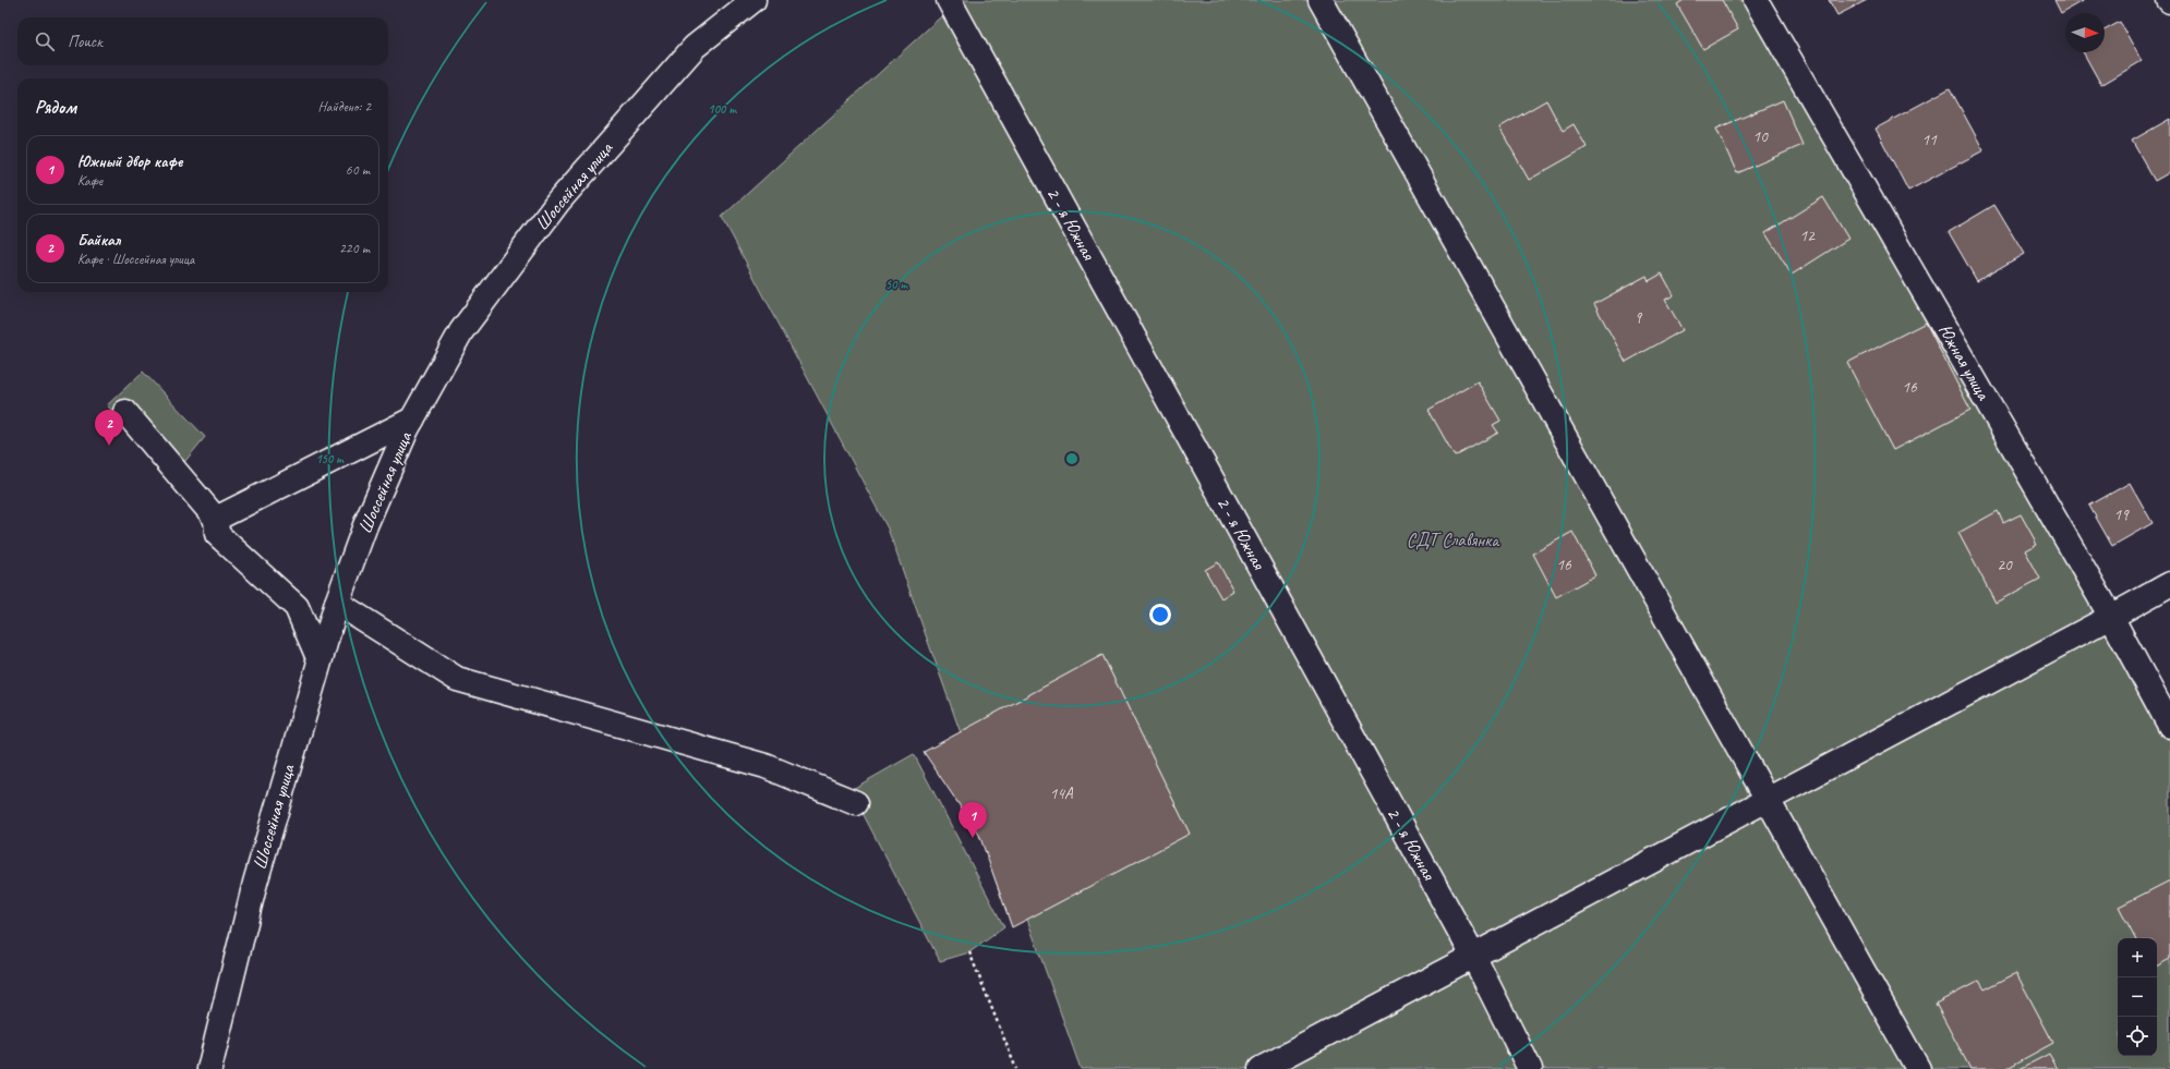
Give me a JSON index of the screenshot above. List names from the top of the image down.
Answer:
{
  "streets": {
    "street": ["Шоссейная улица", "2 - я Южная", "Южная улица"]
  },
  "parks": ["СДТ Славянка"],
  "house_numbers": [
    "10",
    "11",
    "12",
    "9",
    "16",
    "19",
    "16",
    "20",
    "14А"
  ],
  "north": "right",
  "page": {
    "search": "Поиск",
    "heading": ["Рядом", "Найдено: 2"],
    "list": [
      {
        "mark": "1",
        "name": "Южный двор кафе",
        "note": "Кафе",
        "value": "60 m"
      },
      {
        "mark": "2",
        "name": "Байкал",
        "note": "Кафе · Шоссейная улица",
        "value": "220 m"
      }
    ],
    "pins": ["2", "1"],
    "map_buttons": ["+", "−"]
  },
  "rings": ["100 m", "50 m", "150 m"]
}
